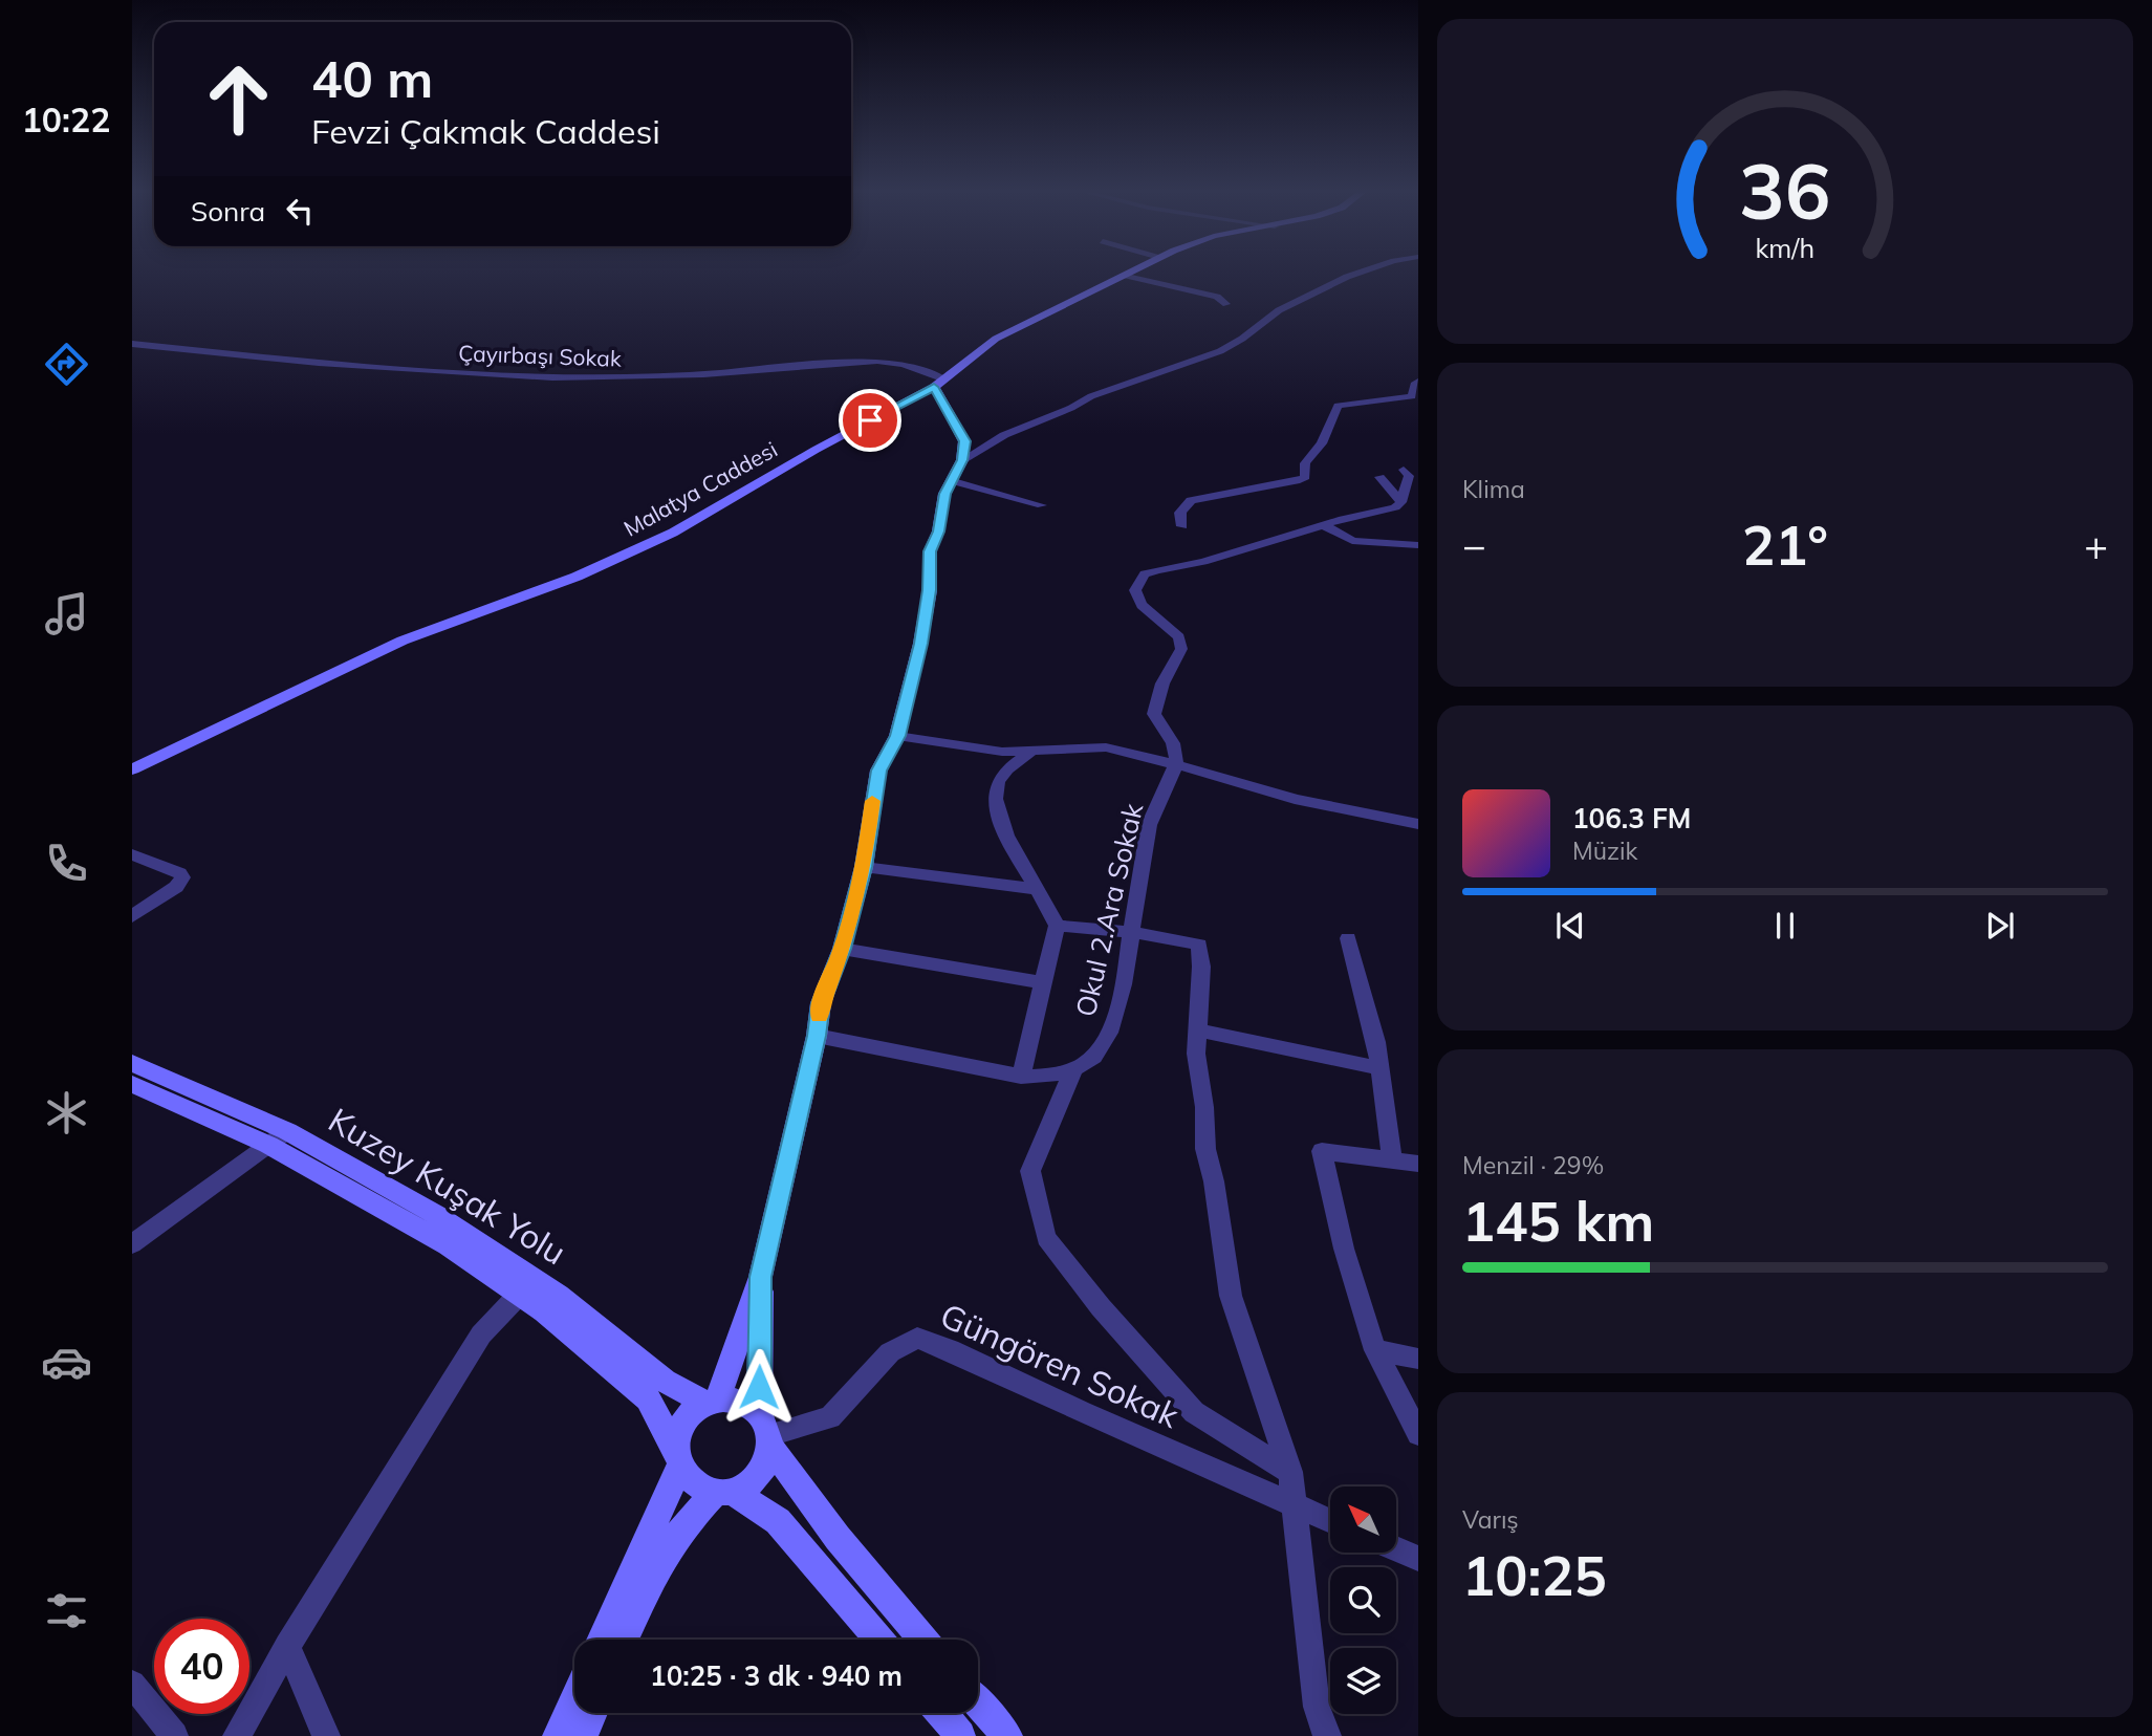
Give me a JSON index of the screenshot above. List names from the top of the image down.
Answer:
{
  "streets": {
    "street": [
      "Çayırbaşı Sokak",
      "Malatya Caddesi",
      "Okul 2.Ara Sokak",
      "Kuzey Kuşak Yolu",
      "Güngören Sokak"
    ]
  },
  "crossings": [
    ["Çayırbaşı Sokak", "Malatya Caddesi"],
    ["Kuzey Kuşak Yolu", "Güngören Sokak"]
  ],
  "north": "top left",
  "page": {
    "tabs": "10:22",
    "turn": ["40 m", "Fevzi Çakmak Caddesi"],
    "then": "Sonra",
    "tile": [
      "Klima",
      ["Menzil · 29%", "145 km"],
      ["Varış", "10:25"]
    ],
    "heat": ["−", "21°", "+"],
    "song": ["106.3 FM", "Müzik"],
    "limit": "40",
    "trip": "10:25 · 3 dk · 940 m",
    "gauge": ["36", "km/h"]
  }
}
